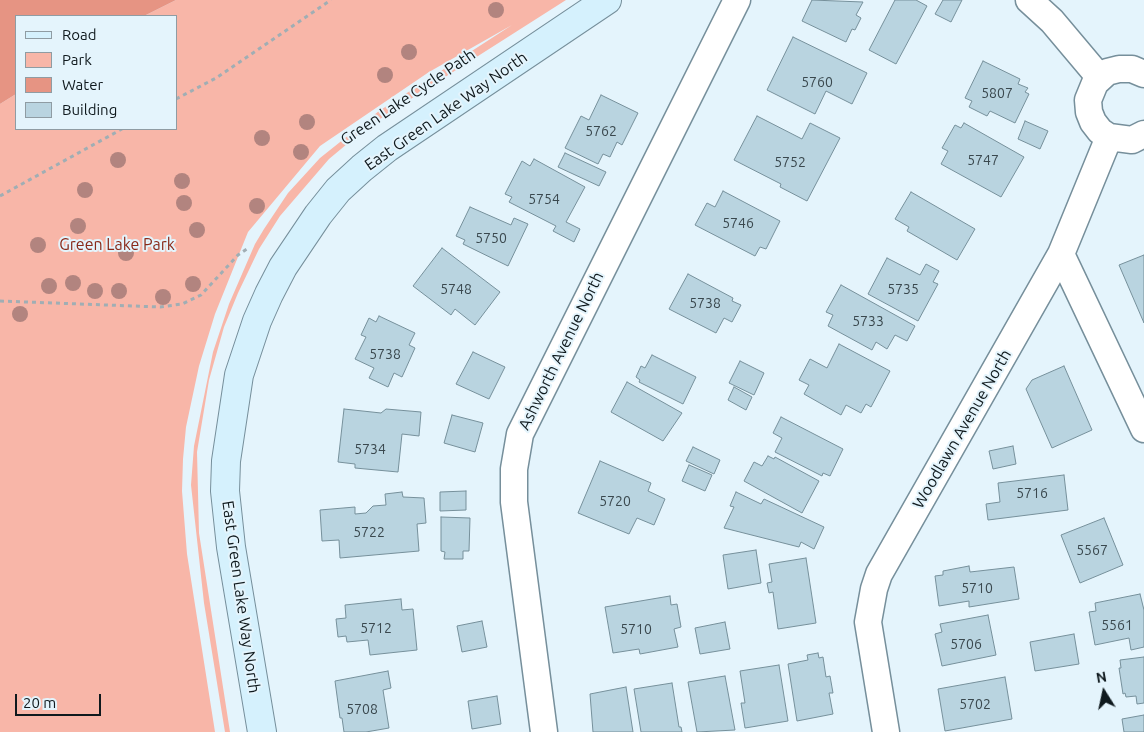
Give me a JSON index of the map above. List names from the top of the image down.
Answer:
{
  "streets": {
    "main road": ["East Green Lake Way North"],
    "street": ["Ashworth Avenue North", "Woodlawn Avenue North"]
  },
  "parks": ["Green Lake Park"],
  "house_numbers": [
    "5760",
    "5807",
    "5762",
    "5747",
    "5752",
    "5754",
    "5746",
    "5750",
    "5748",
    "5735",
    "5738",
    "5733",
    "5738",
    "5734",
    "5716",
    "5720",
    "5722",
    "5567",
    "5710",
    "5561",
    "5712",
    "5710",
    "5706",
    "5702",
    "5708"
  ],
  "legend": [
    "Road",
    "Park",
    "Water",
    "Building"
  ],
  "scale_bar": "20 m",
  "north": "top"
}
